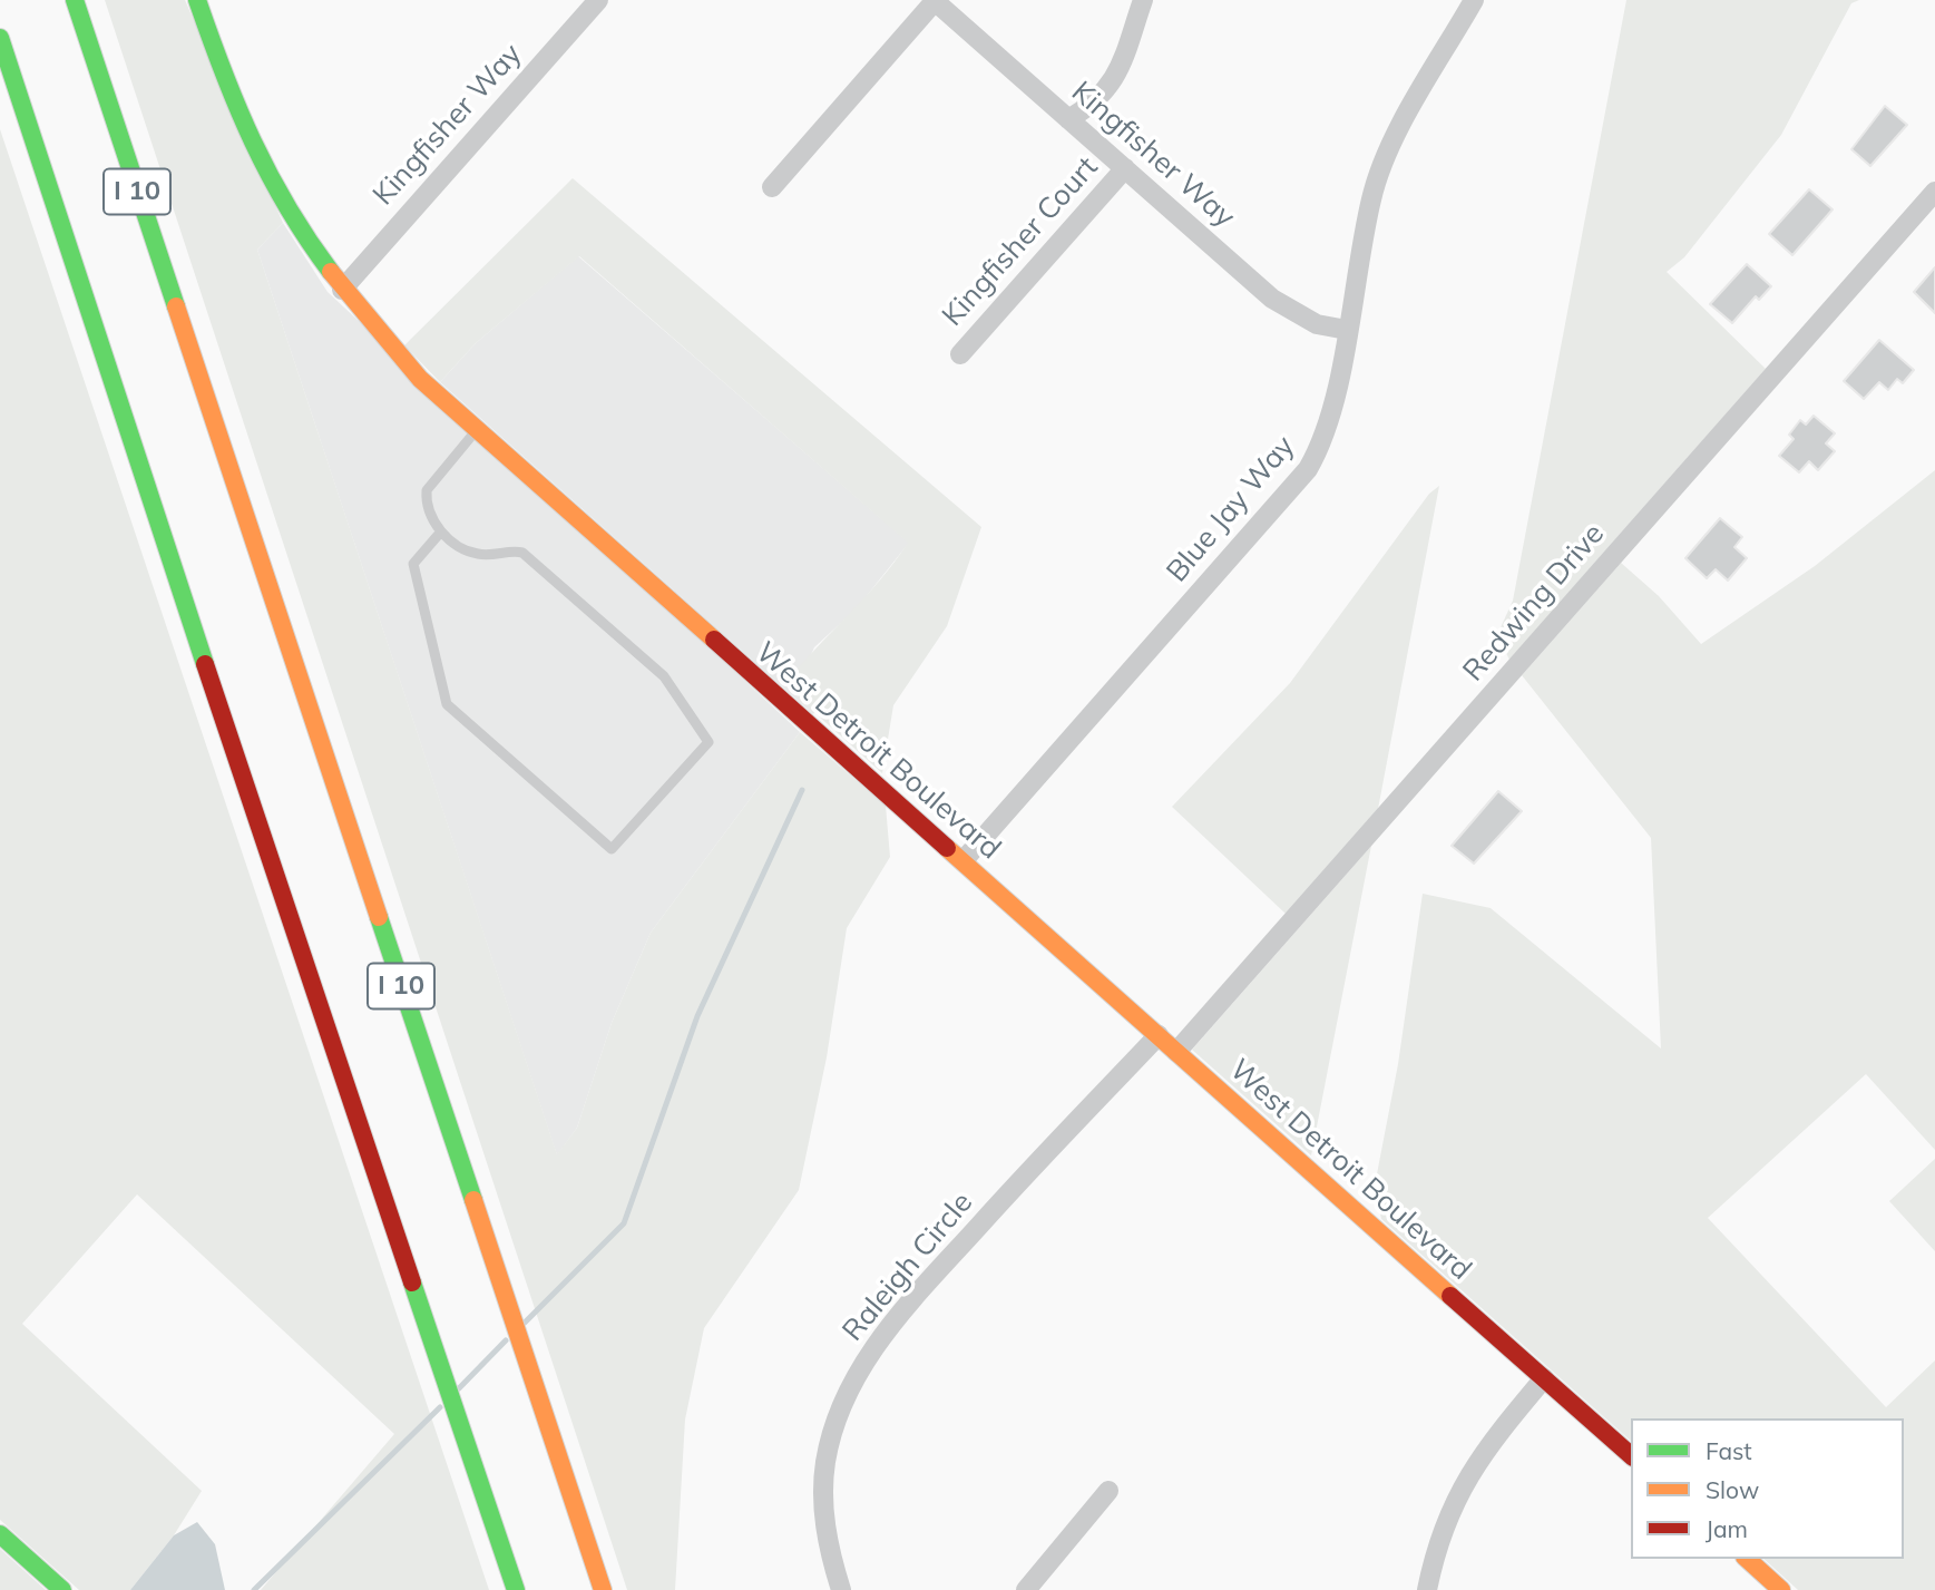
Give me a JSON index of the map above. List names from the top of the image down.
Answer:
{
  "streets": {
    "main road": ["I 10", "West Detroit Boulevard"],
    "street": [
      "Kingfisher Way",
      "Kingfisher Court",
      "Blue Jay Way",
      "Redwing Drive",
      "Raleigh Circle"
    ]
  },
  "crossings": [
    ["Kingfisher Way", "Kingfisher Court"],
    ["Kingfisher Way", "Blue Jay Way"],
    ["Kingfisher Way", "West Detroit Boulevard"],
    ["Blue Jay Way", "West Detroit Boulevard"],
    ["Redwing Drive", "West Detroit Boulevard"],
    ["West Detroit Boulevard", "Raleigh Circle"]
  ],
  "legend": ["Fast", "Slow", "Jam"]
}
